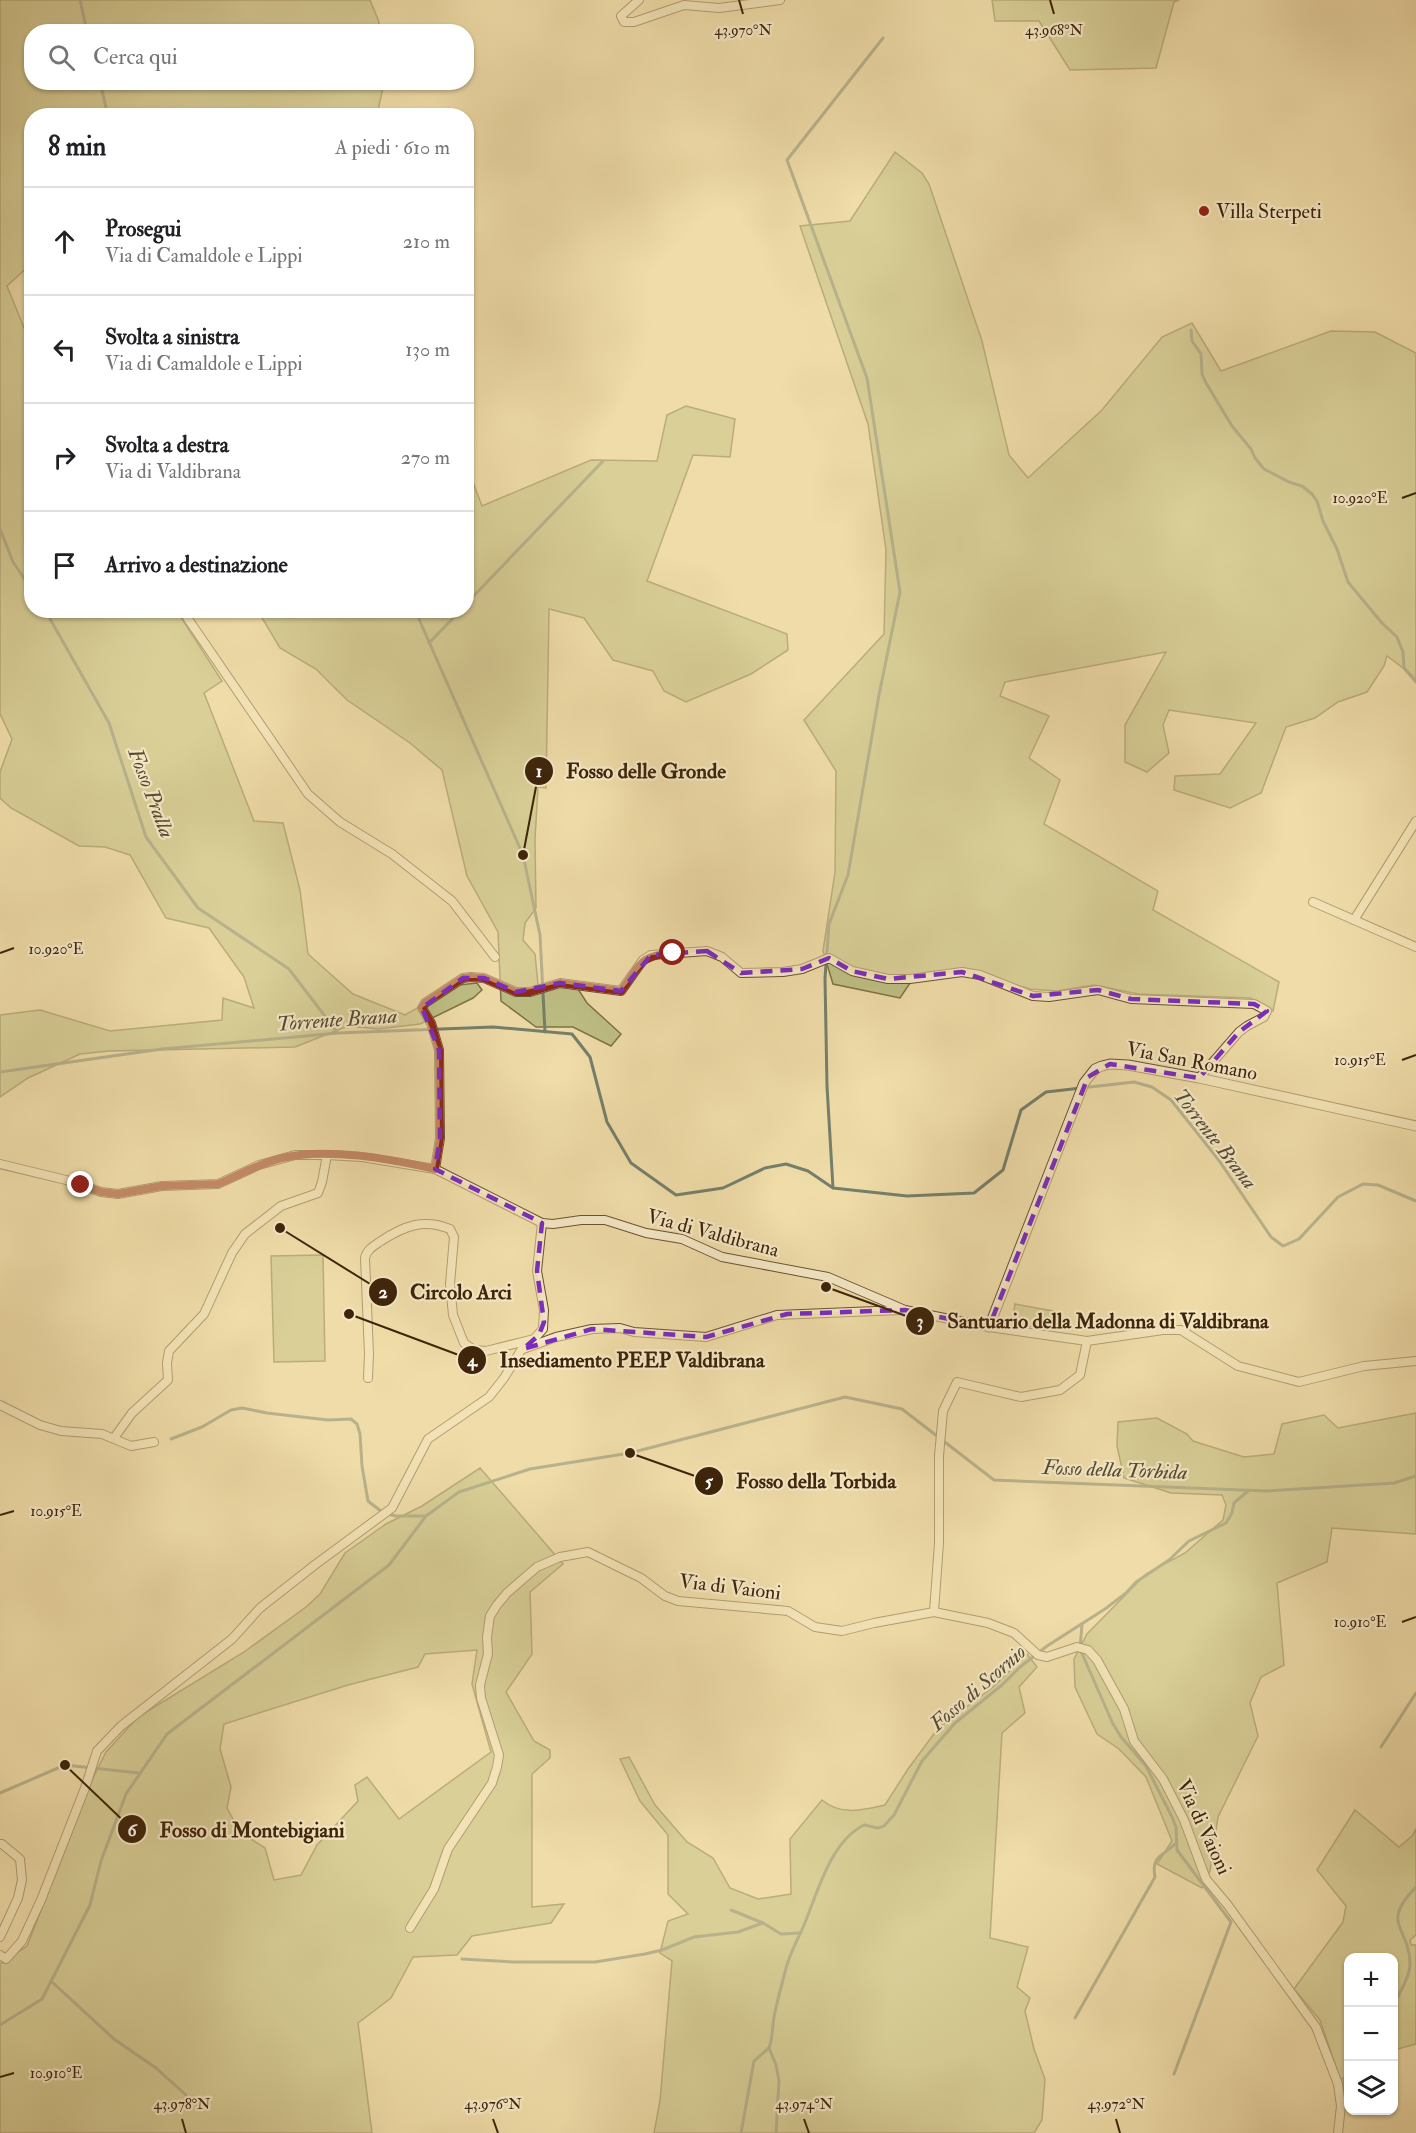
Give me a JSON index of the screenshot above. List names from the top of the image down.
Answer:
{
  "streets": {
    "street": ["Via San Romano", "Via di Valdibrana", "Via di Vaioni"]
  },
  "crossings": [
    ["Via San Romano", "Via di Valdibrana"]
  ],
  "water": [
    "Fosso Pralla",
    "Torrente Brana",
    "Fosso della Torbida",
    "Fosso di Scornio"
  ],
  "places": [
    "Villa Sterpeti",
    "Fosso delle Gronde",
    "Circolo Arci",
    "Santuario della Madonna di Valdibrana",
    "Insediamento PEEP Valdibrana",
    "Fosso della Torbida",
    "Fosso di Montebigiani"
  ],
  "page": {
    "search": "Cerca qui",
    "heading": ["8 min", "A piedi · 610 m"],
    "list": [
      ["Prosegui", "Via di Camaldole e Lippi", "210 m"],
      ["Svolta a sinistra", "Via di Camaldole e Lippi", "130 m"],
      ["Svolta a destra", "Via di Valdibrana", "270 m"],
      "Arrivo a destinazione"
    ],
    "map_buttons": ["+", "−"]
  },
  "coordinates": [
    "43.970°N",
    "43.968°N",
    "10.920°E",
    "10.915°E",
    "10.910°E",
    "43.978°N",
    "43.976°N",
    "43.974°N",
    "43.972°N"
  ]
}
